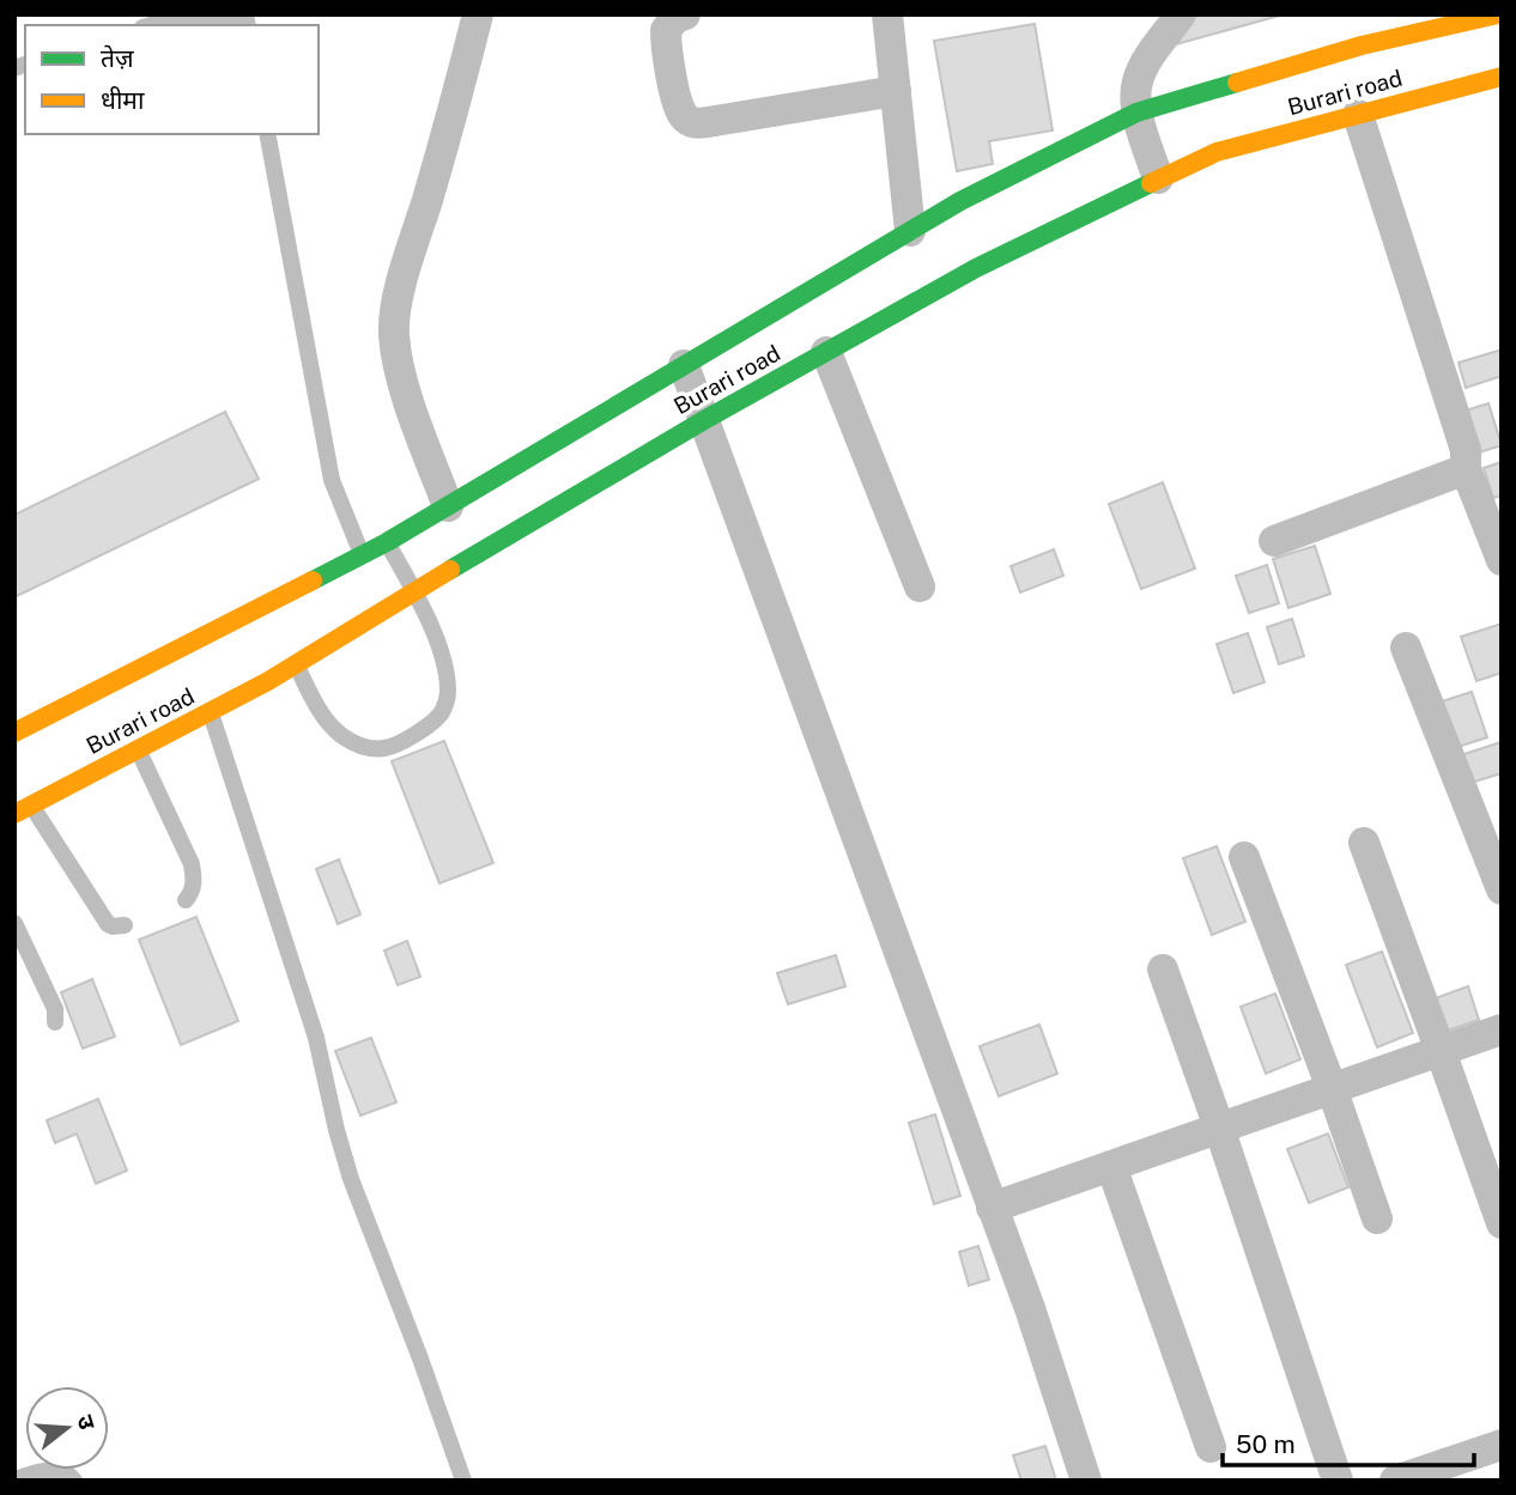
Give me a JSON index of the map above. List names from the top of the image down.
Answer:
{
  "streets": {
    "main road": ["Burari road"]
  },
  "legend": ["तेज़", "धीमा"],
  "scale_bar": "50 m",
  "north": "right"
}
